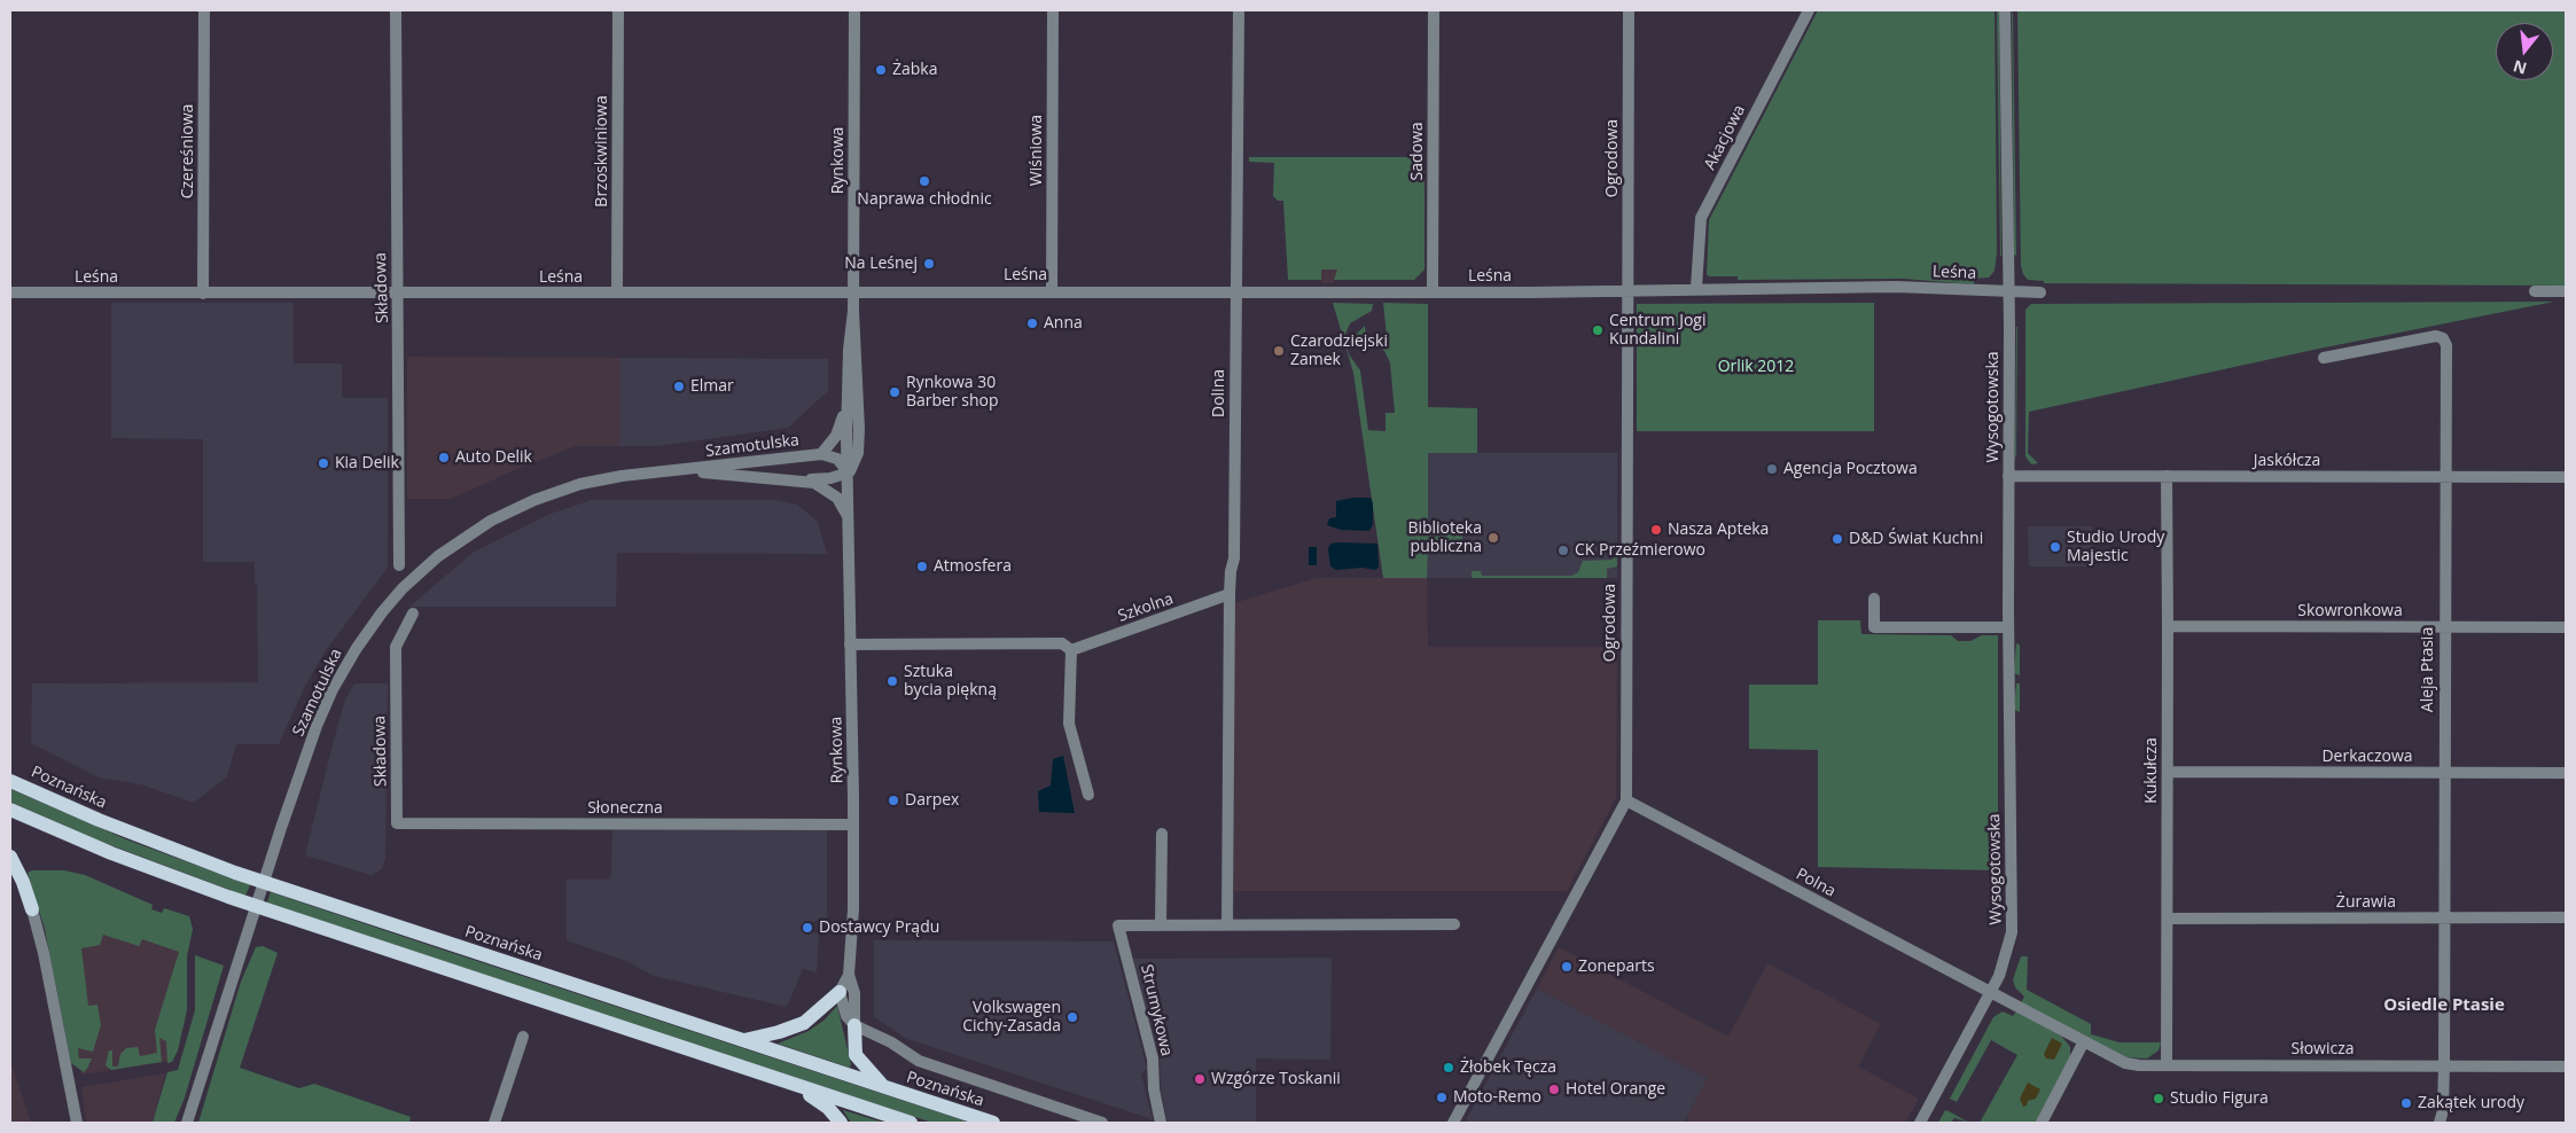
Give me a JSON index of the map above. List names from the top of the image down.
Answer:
{
  "streets": {
    "main road": ["Poznańska"],
    "street": [
      "Akacjowa",
      "Wiśniowa",
      "Czereśniowa",
      "Brzoskwiniowa",
      "Sadowa",
      "Ogrodowa",
      "Rynkowa",
      "Leśna",
      "Składowa",
      "Dolina",
      "Wysogotowska",
      "Szamotulska",
      "Jaskółcza",
      "Szkolna",
      "Skowronkowa",
      "Aleja Ptasia",
      "Derkaczowa",
      "Kukułcza",
      "Słoneczna",
      "Polna",
      "Żurawia",
      "Strumykowa",
      "Słowicza"
    ]
  },
  "crossings": [
    ["Akacjowa", "Leśna"],
    ["Wiśniowa", "Leśna"],
    ["Czereśniowa", "Leśna"],
    ["Brzoskwiniowa", "Leśna"],
    ["Sadowa", "Leśna"],
    ["Ogrodowa", "Leśna"],
    ["Ogrodowa", "Polna"],
    ["Rynkowa", "Leśna"],
    ["Rynkowa", "Szamotulska"],
    ["Rynkowa", "Poznańska"],
    ["Rynkowa", "Słoneczna"],
    ["Leśna", "Składowa"],
    ["Leśna", "Dolina"],
    ["Leśna", "Wysogotowska"],
    ["Składowa", "Słoneczna"],
    ["Dolina", "Szkolna"],
    ["Wysogotowska", "Jaskółcza"],
    ["Wysogotowska", "Polna"],
    ["Wysogotowska", "Słowicza"],
    ["Jaskółcza", "Aleja Ptasia"],
    ["Jaskółcza", "Kukułcza"],
    ["Skowronkowa", "Aleja Ptasia"],
    ["Skowronkowa", "Kukułcza"],
    ["Aleja Ptasia", "Derkaczowa"],
    ["Aleja Ptasia", "Żurawia"],
    ["Aleja Ptasia", "Słowicza"],
    ["Derkaczowa", "Kukułcza"],
    ["Kukułcza", "Żurawia"],
    ["Kukułcza", "Słowicza"],
    ["Polna", "Słowicza"]
  ],
  "districts": ["Osiedle Ptasie"],
  "parks": ["Orlik 2012"],
  "places": [
    "Żabka",
    "Naprawa chłodnic",
    "Na Leśnej",
    "Anna",
    "Centrum Jogi Kundalini",
    "Czarodziejski Zamek",
    "Elmar",
    "Rynkowa 30 Barber shop",
    "Auto Delik",
    "Kia Delik",
    "Agencja Pocztowa",
    "Nasza Apteka",
    "Biblioteka publiczna",
    "D&D Świat Kuchni",
    "Studio Urody Majestic",
    "CK Przeźmierowo",
    "Atmosfera",
    "Sztuka bycia piękną",
    "Darpex",
    "Dostawcy Prądu",
    "Zoneparts",
    "Volkswagen Cichy-Zasada",
    "Żłobek Tęcza",
    "Wzgórze Toskanii",
    "Hotel Orange",
    "Moto-Remo",
    "Studio Figura",
    "Zakątek urody"
  ],
  "north": "bottom"
}
